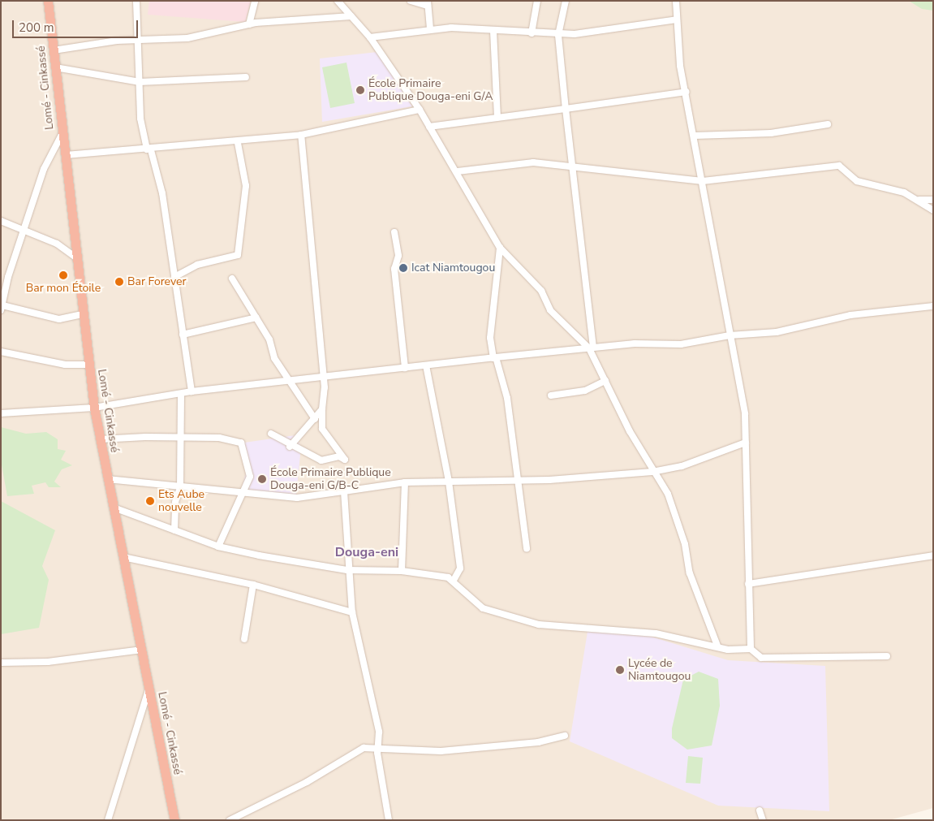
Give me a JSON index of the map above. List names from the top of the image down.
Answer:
{
  "streets": {
    "highway": ["Lomé - Cinkassé"]
  },
  "districts": ["Douga-eni"],
  "places": [
    "École Primaire Publique Douga-eni G/A",
    "Icat Niamtougou",
    "Bar mon Étoile",
    "Bar Forever",
    "École Primaire Publique Douga-eni G/B-C",
    "Ets Aube nouvelle",
    "Lycée de Niamtougou"
  ],
  "scale_bar": "200 m"
}
